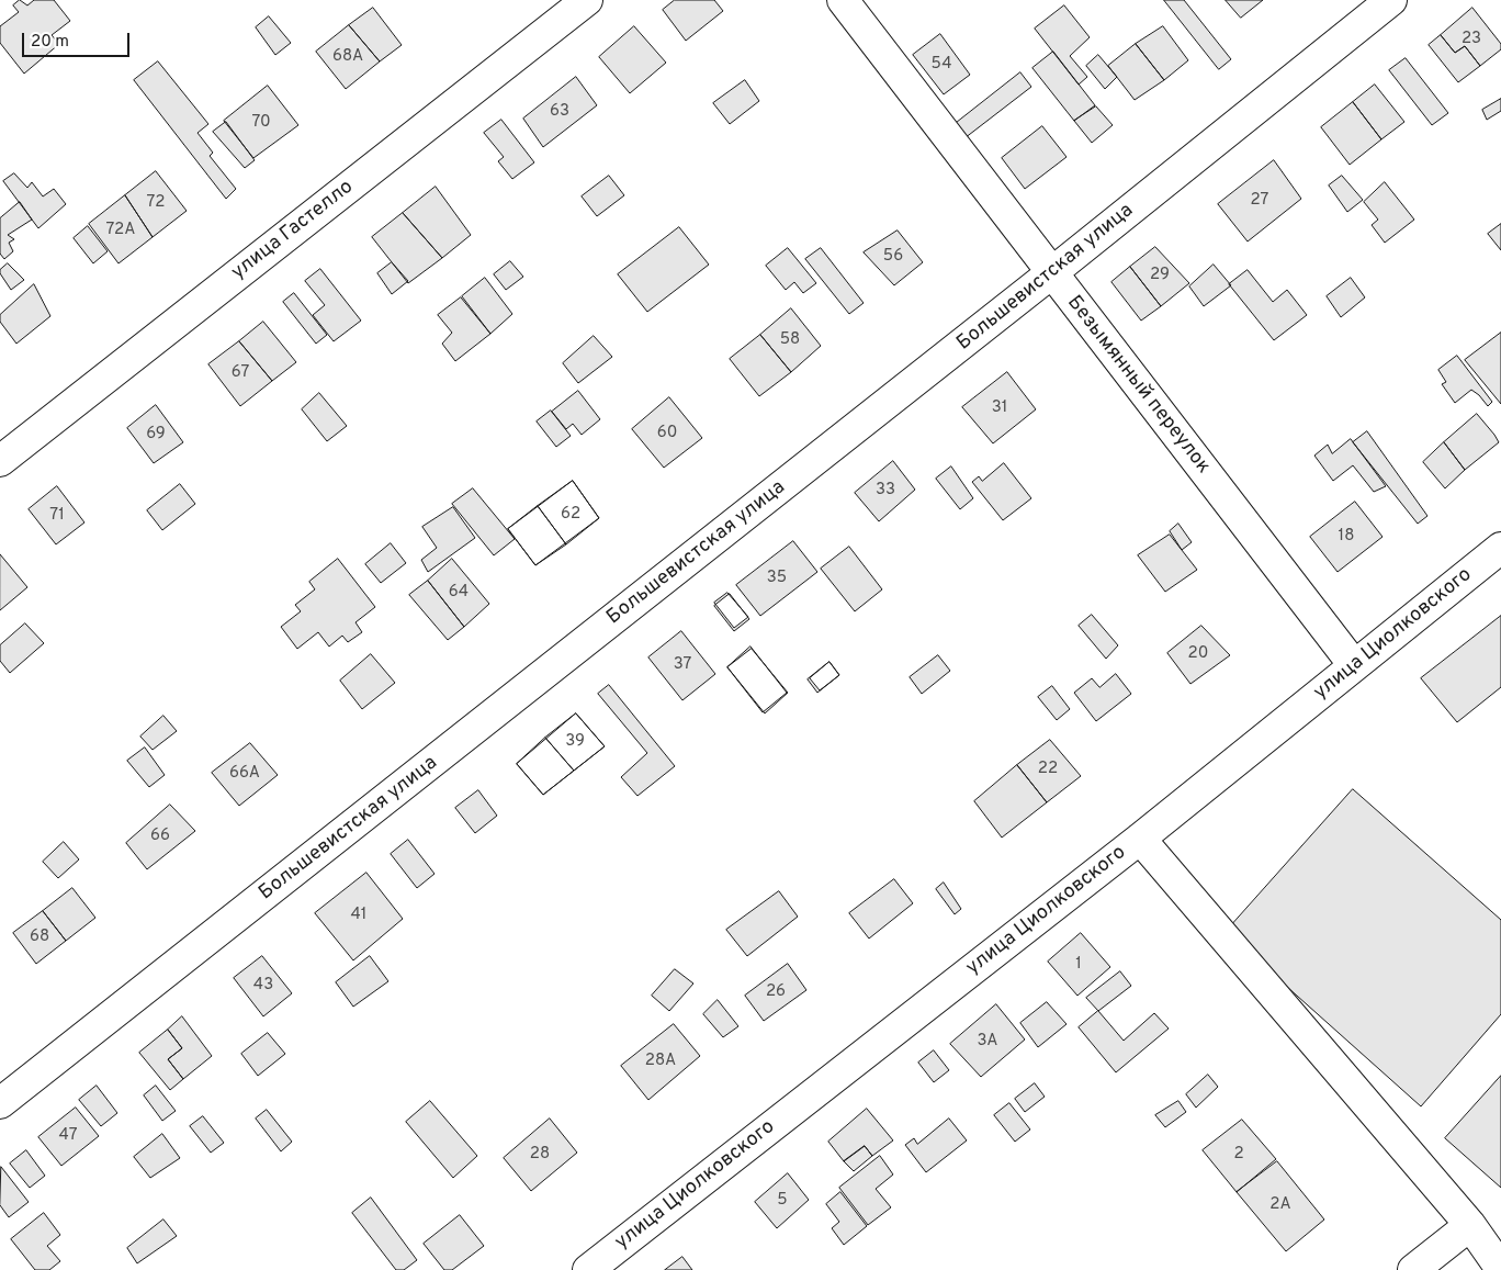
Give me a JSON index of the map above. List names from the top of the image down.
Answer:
{
  "streets": {
    "street": [
      "улица Гастелло",
      "Большевистская улица",
      "Безымянный переулок",
      "улица Циолковского"
    ]
  },
  "crossings": [
    ["Большевистская улица", "Безымянный переулок"],
    ["Безымянный переулок", "улица Циолковского"]
  ],
  "house_numbers": [
    "23",
    "68А",
    "54",
    "63",
    "70",
    "27",
    "72",
    "72А",
    "56",
    "29",
    "58",
    "67",
    "31",
    "60",
    "69",
    "33",
    "62",
    "71",
    "18",
    "35",
    "64",
    "20",
    "37",
    "39",
    "22",
    "66А",
    "66",
    "41",
    "68",
    "1",
    "43",
    "26",
    "3А",
    "28А",
    "47",
    "28",
    "2",
    "5",
    "2А"
  ],
  "scale_bar": "20 m"
}
